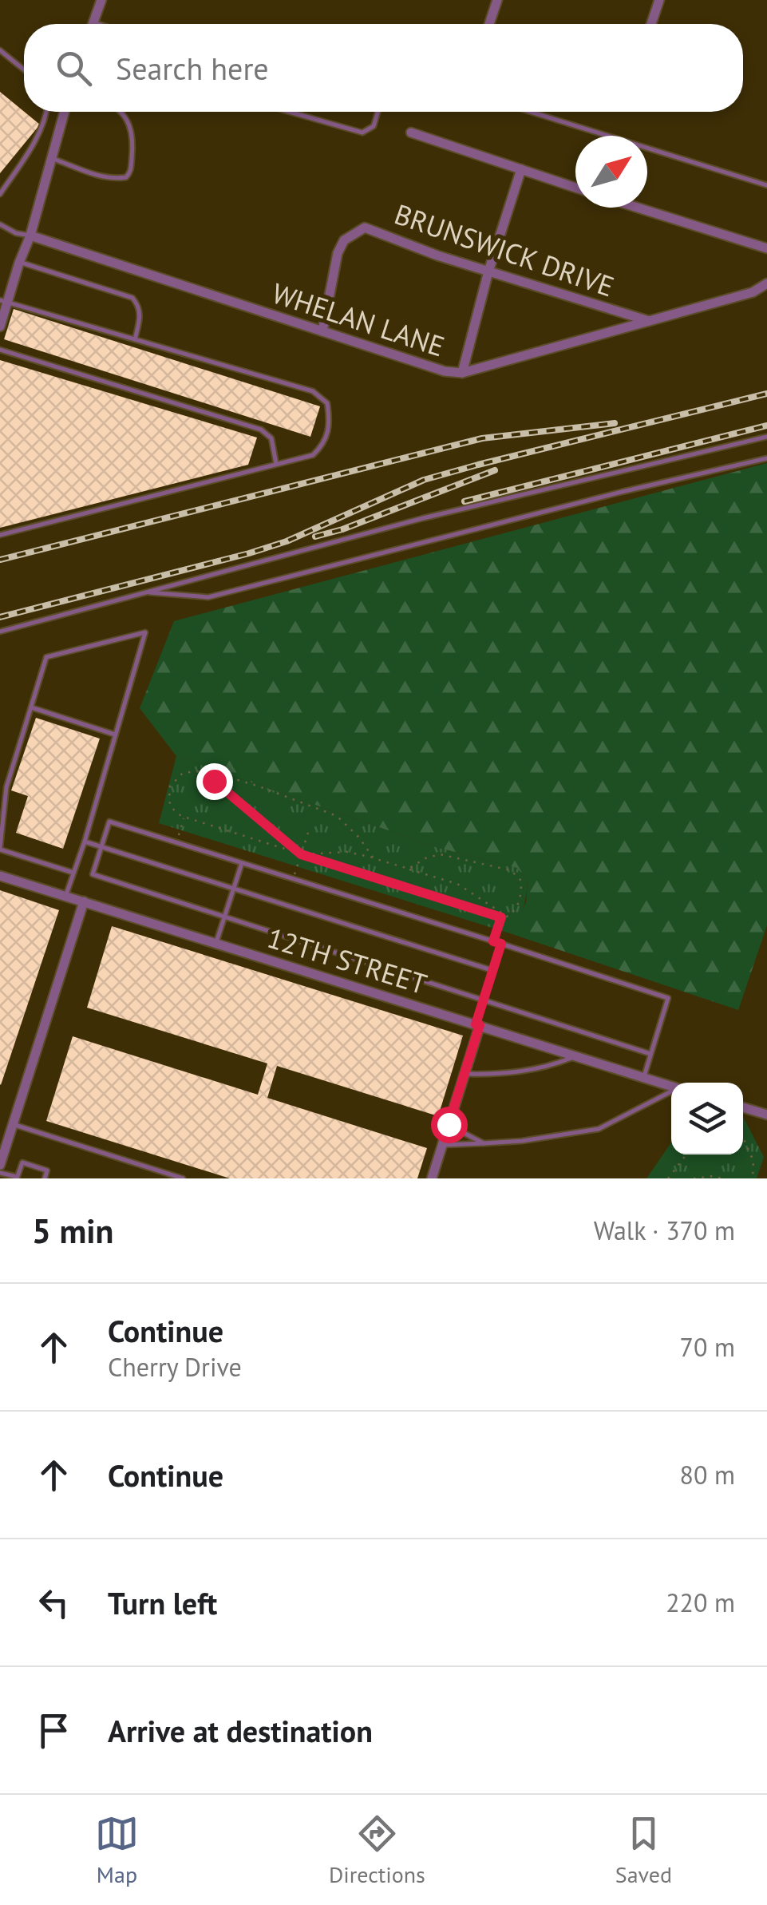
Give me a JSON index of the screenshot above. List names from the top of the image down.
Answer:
{
  "streets": {
    "street": ["BRUNSWICK DRIVE", "WHELAN LANE", "12TH STREET"]
  },
  "crossings": [
    ["BRUNSWICK DRIVE", "WHELAN LANE"]
  ],
  "north": "top right",
  "page": {
    "search": "Search here",
    "heading": ["5 min", "Walk · 370 m"],
    "list": [
      ["Continue", "Cherry Drive", "70 m"],
      ["Continue", "80 m"],
      ["Turn left", "220 m"],
      "Arrive at destination"
    ],
    "nav": ["Map", "Directions", "Saved"]
  }
}
